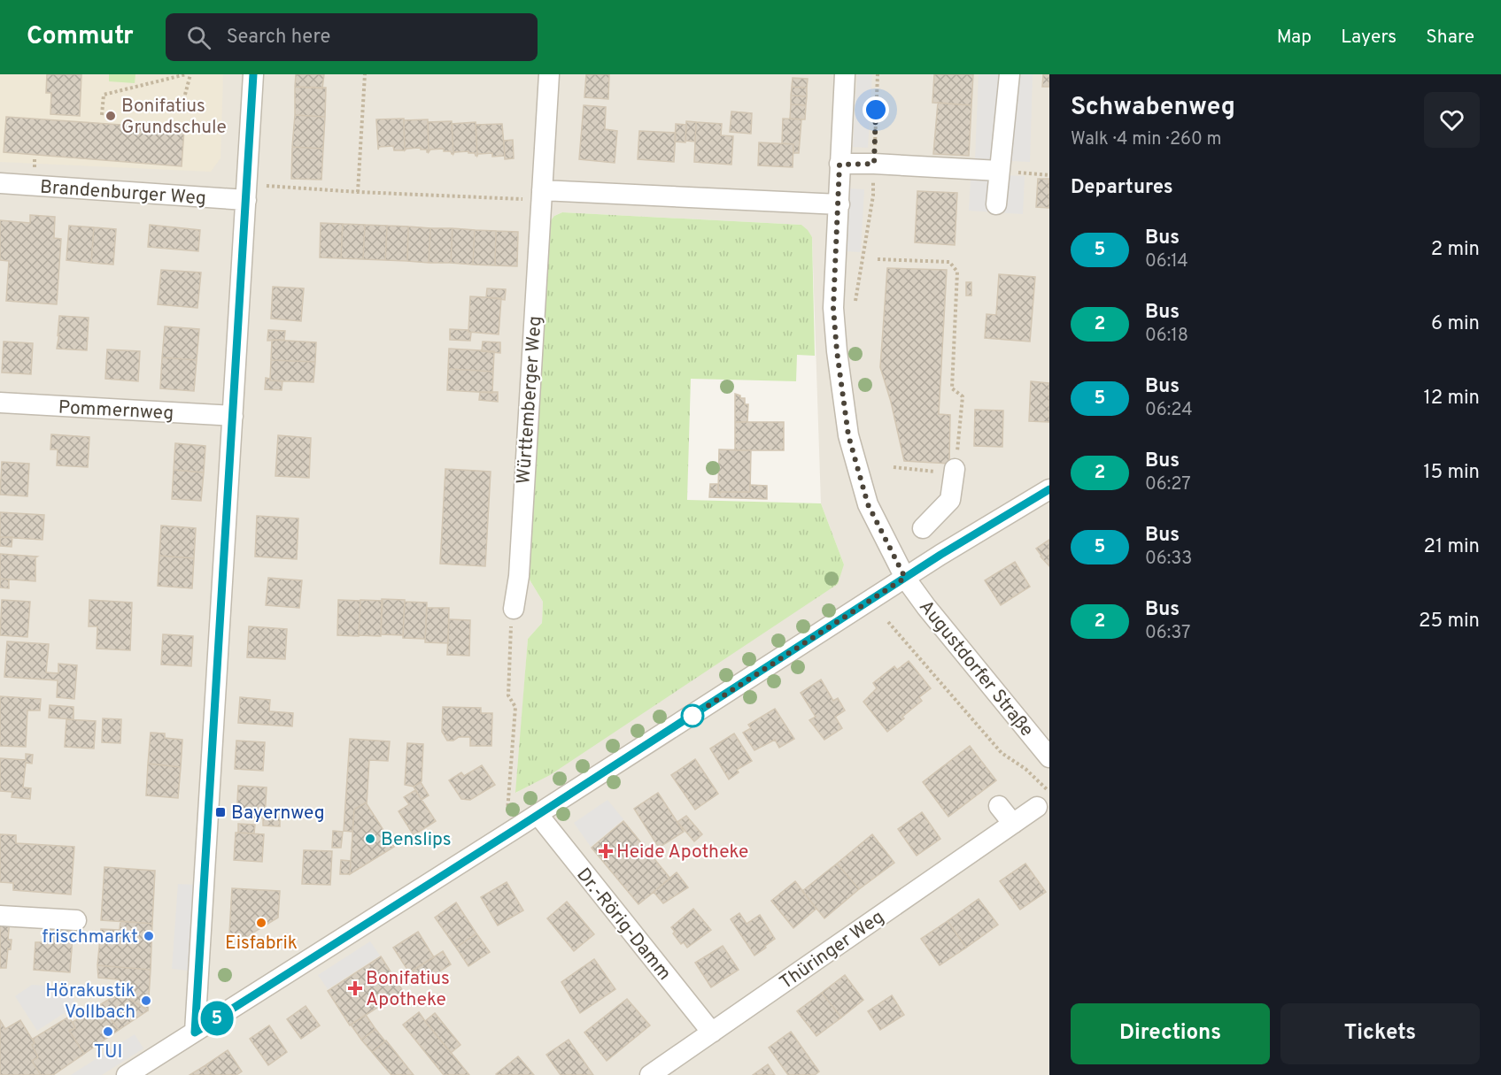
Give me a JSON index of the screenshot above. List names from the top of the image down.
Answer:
{
  "streets": {
    "street": [
      "Brandenburger Weg",
      "Württemberger Weg",
      "Pommernweg",
      "Augustdorfer Straße",
      "Dr.-Rörig-Damm",
      "Thüringer Weg"
    ]
  },
  "crossings": [
    ["Dr.-Rörig-Damm", "Thüringer Weg"]
  ],
  "places": {
    "other": [
      "Bonifatius Grundschule",
      "Benslips",
      "Eisfabrik",
      "frischmarkt",
      "Hörakustik Vollbach",
      "TUI"
    ],
    "transit": ["Bayernweg"],
    "health": ["Heide Apotheke", "Bonifatius Apotheke"]
  },
  "lines": ["bus line 5"],
  "page": {
    "header": "Commutr",
    "search": "Search here",
    "nav": ["Map", "Layers", "Share"],
    "on_map": "5",
    "heading": [
      ["Schwabenweg", "Walk · 4 min · 260 m"],
      "Departures"
    ],
    "list": [
      {
        "mark": "5",
        "name": "Bus",
        "note": "06:14",
        "value": "2 min"
      },
      {
        "mark": "2",
        "name": "Bus",
        "note": "06:18",
        "value": "6 min"
      },
      {
        "mark": "5",
        "name": "Bus",
        "note": "06:24",
        "value": "12 min"
      },
      {
        "mark": "2",
        "name": "Bus",
        "note": "06:27",
        "value": "15 min"
      },
      {
        "mark": "5",
        "name": "Bus",
        "note": "06:33",
        "value": "21 min"
      },
      {
        "mark": "2",
        "name": "Bus",
        "note": "06:37",
        "value": "25 min"
      }
    ],
    "buttons": ["Directions", "Tickets"]
  }
}
